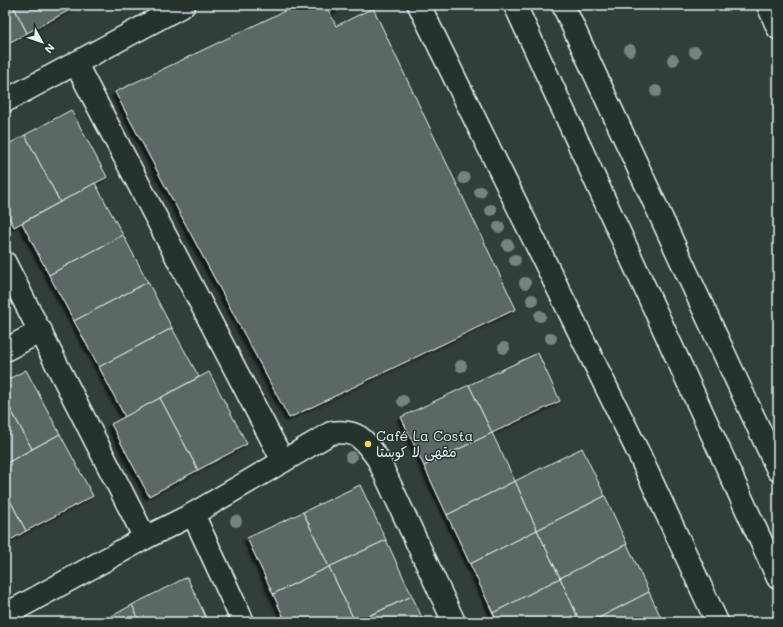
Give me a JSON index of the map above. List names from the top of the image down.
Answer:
{
  "places": ["Café La Costa مقهى لا كوستا"],
  "north": "bottom right"
}
